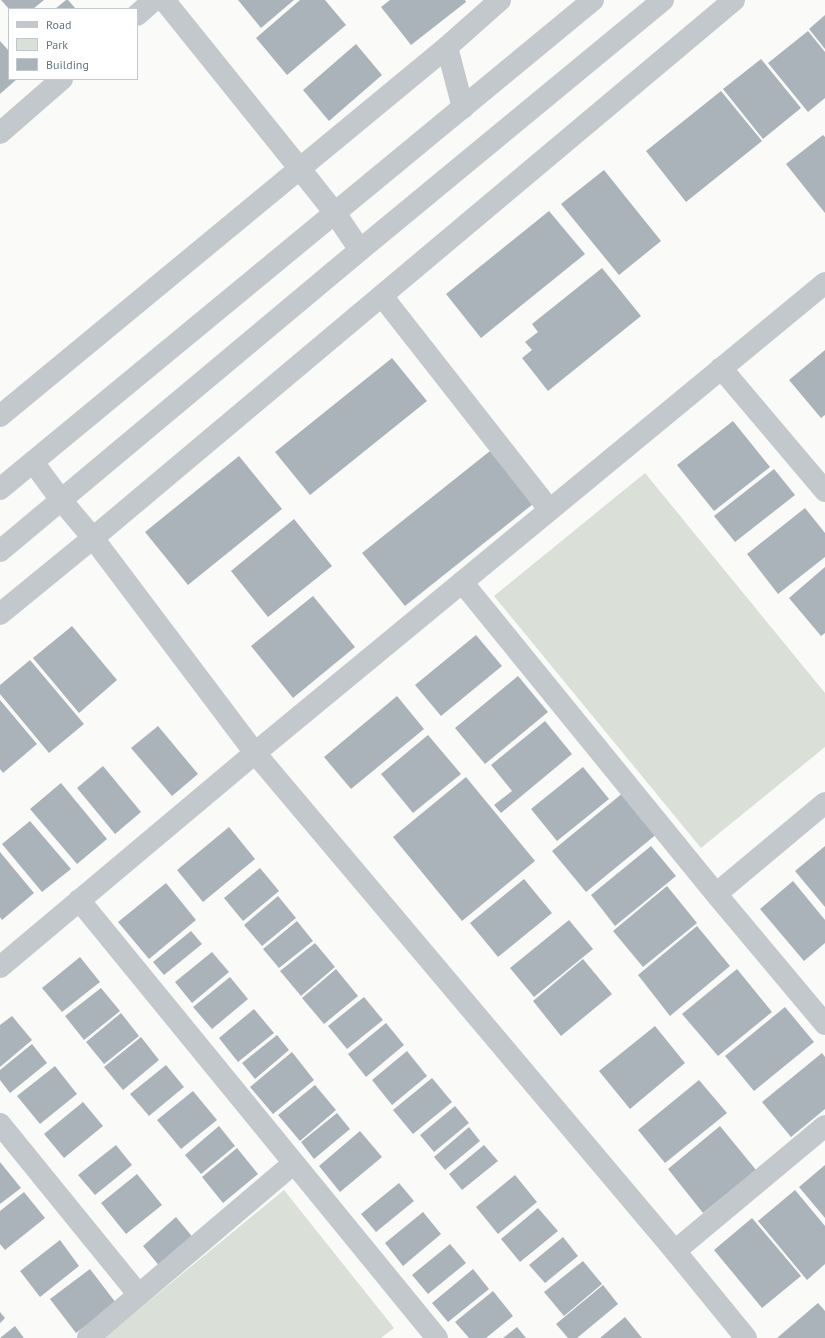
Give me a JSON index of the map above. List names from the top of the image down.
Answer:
{
  "legend": ["Road", "Park", "Building"]
}
